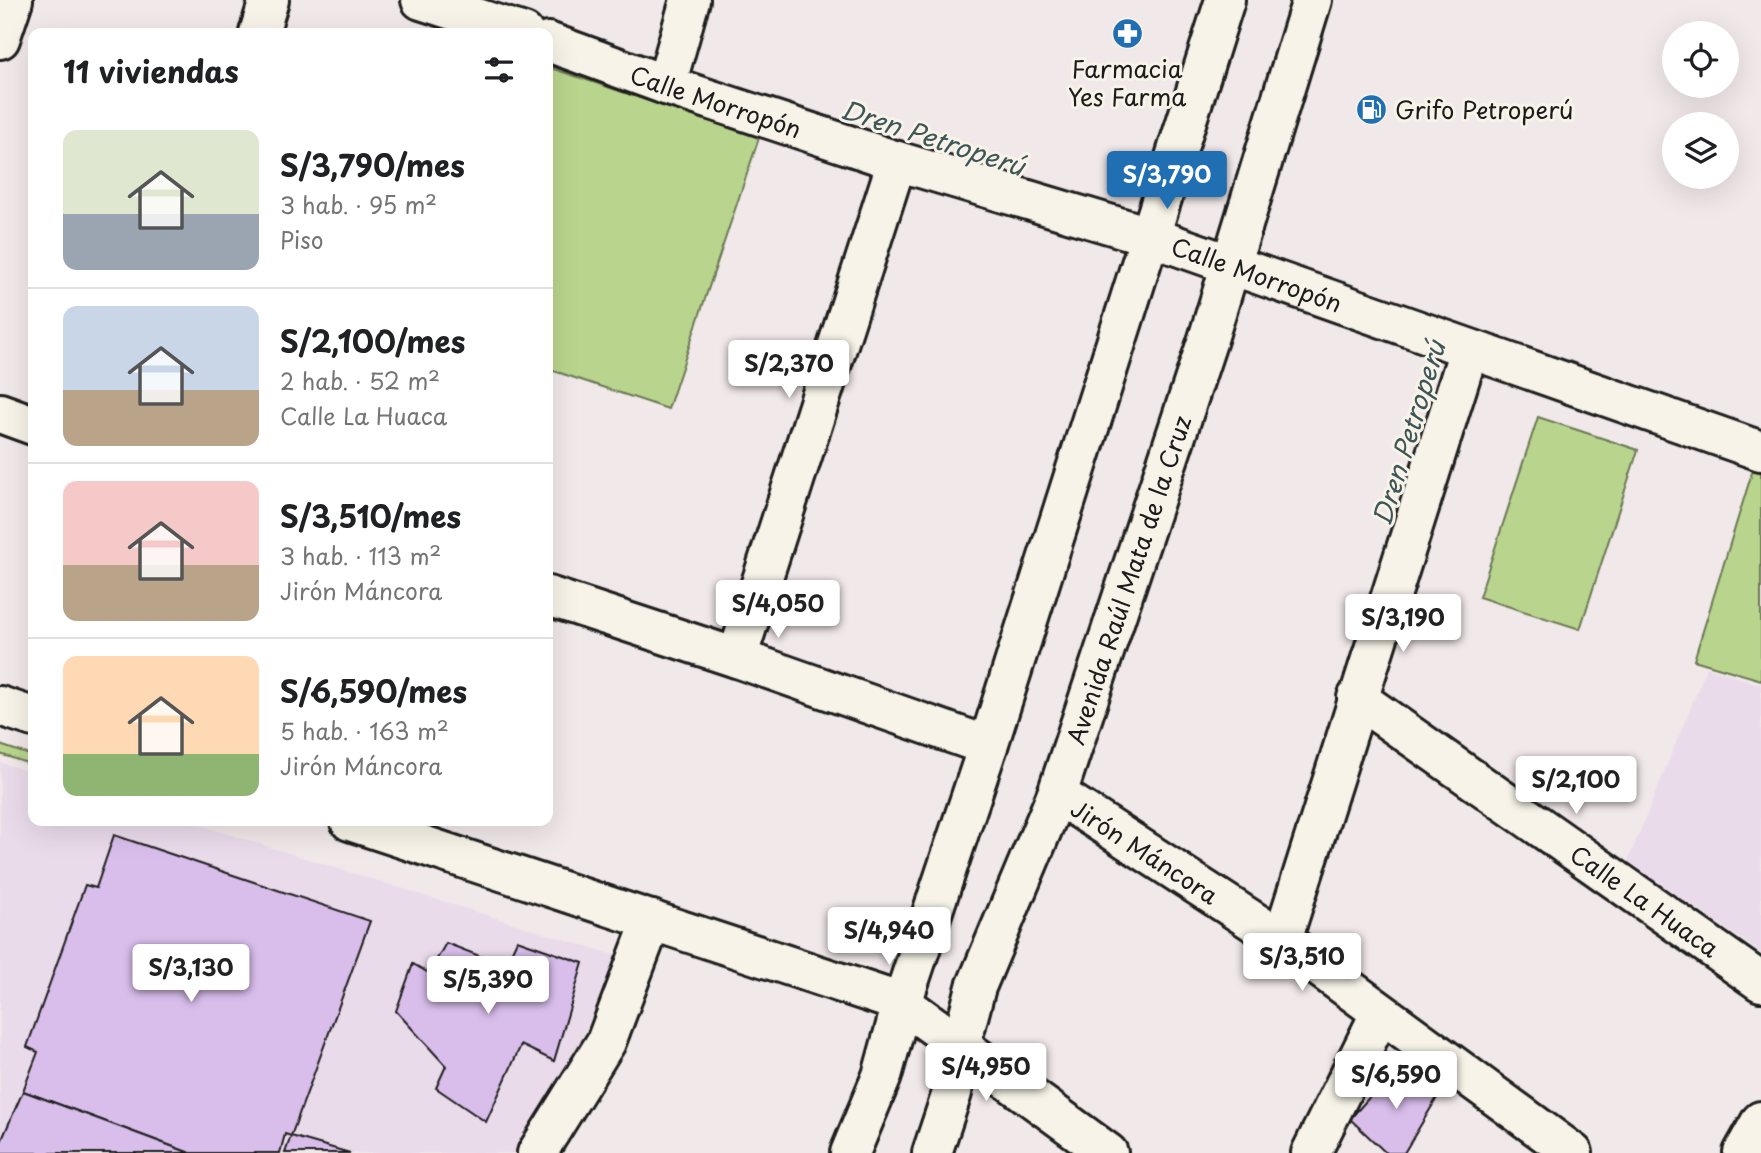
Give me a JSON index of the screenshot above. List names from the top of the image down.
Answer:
{
  "streets": {
    "street": [
      "Calle Morropón",
      "Avenida Raúl Mata de la Cruz",
      "Jirón Máncora",
      "Calle La Huaca"
    ]
  },
  "crossings": [
    ["Calle Morropón", "Avenida Raúl Mata de la Cruz"],
    ["Avenida Raúl Mata de la Cruz", "Jirón Máncora"]
  ],
  "water": ["Dren Petroperú"],
  "places": {
    "pharmacy": ["Farmacia Yes Farma"],
    "fuel station": ["Grifo Petroperú"]
  },
  "page": {
    "heading": "11 viviendas",
    "list": [
      {
        "name": "S/3,790/mes",
        "note": "3 hab. · 95 m² · Piso"
      },
      {
        "name": "S/2,100/mes",
        "note": "2 hab. · 52 m² · Calle La Huaca"
      },
      {
        "name": "S/3,510/mes",
        "note": "3 hab. · 113 m² · Jirón Máncora"
      },
      {
        "name": "S/6,590/mes",
        "note": "5 hab. · 163 m² · Jirón Máncora"
      }
    ],
    "price": [
      "S/3,790",
      "S/2,370",
      "S/4,050",
      "S/3,190",
      "S/2,100",
      "S/4,940",
      "S/3,510",
      "S/3,130",
      "S/5,390",
      "S/4,950",
      "S/6,590"
    ]
  }
}
